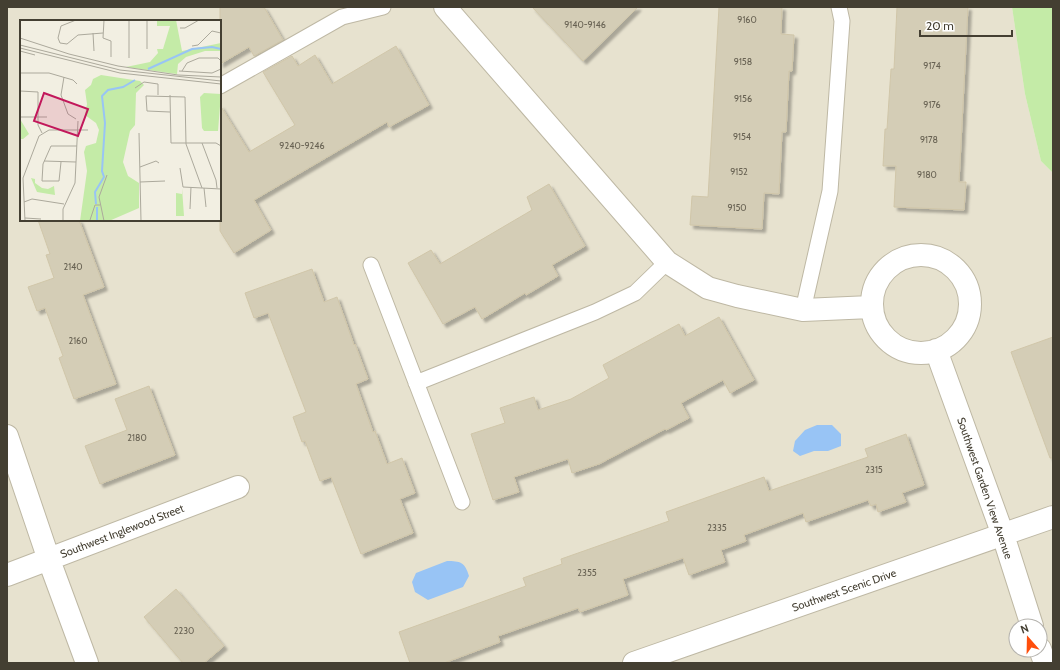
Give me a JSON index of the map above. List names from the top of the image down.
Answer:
{
  "streets": {
    "street": ["Southwest Garden View Avenue", "Southwest Inglewood Street", "Southwest Scenic Drive"]
  },
  "crossings": [
    ["Southwest Garden View Avenue", "Southwest Scenic Drive"]
  ],
  "house_numbers": [
    "9160",
    "9140-9146",
    "9158",
    "9174",
    "9156",
    "9176",
    "9154",
    "9178",
    "9240-9246",
    "9152",
    "9180",
    "9150",
    "2140",
    "2160",
    "2180",
    "2315",
    "2335",
    "2355",
    "2230"
  ],
  "scale_bar": "20 m",
  "north": "top"
}
